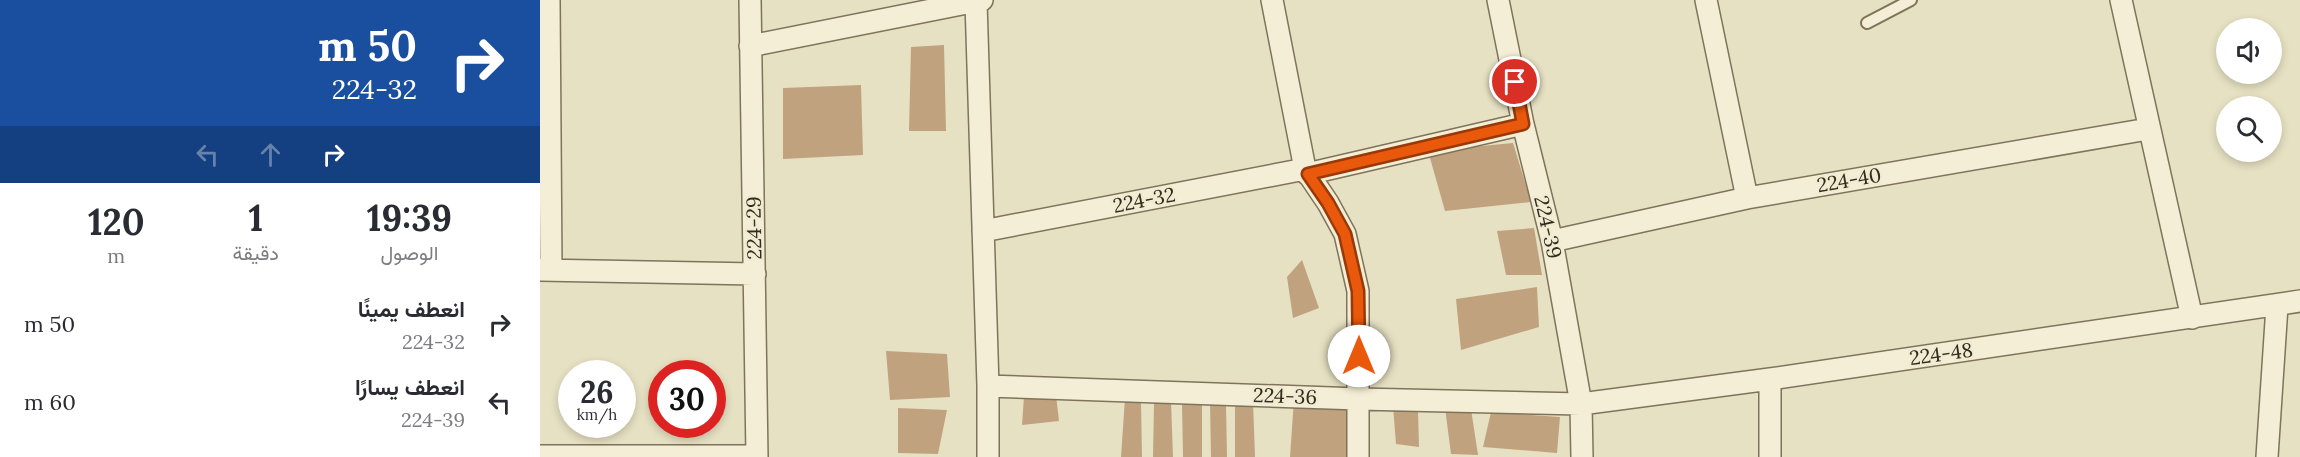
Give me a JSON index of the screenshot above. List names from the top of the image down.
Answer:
{
  "streets": {
    "street": [
      "224-40",
      "224-32",
      "224-39",
      "224-29",
      "224-48",
      "224-36"
    ]
  },
  "crossings": [
    ["224-40", "224-39"],
    ["224-32", "224-39"],
    ["224-39", "224-48"],
    ["224-39", "224-36"],
    ["224-48", "224-36"]
  ],
  "page": {
    "turn": ["50 m", "224-32"],
    "eta": [
      "19:39",
      "الوصول",
      "1",
      "دقيقة",
      "120",
      "m"
    ],
    "list": [
      {
        "name": "انعطف يمينًا",
        "note": "224-32",
        "value": "50 m"
      },
      {
        "name": "انعطف يسارًا",
        "note": "224-39",
        "value": "60 m"
      }
    ],
    "speed": "26 km/h",
    "limit": "30"
  }
}
